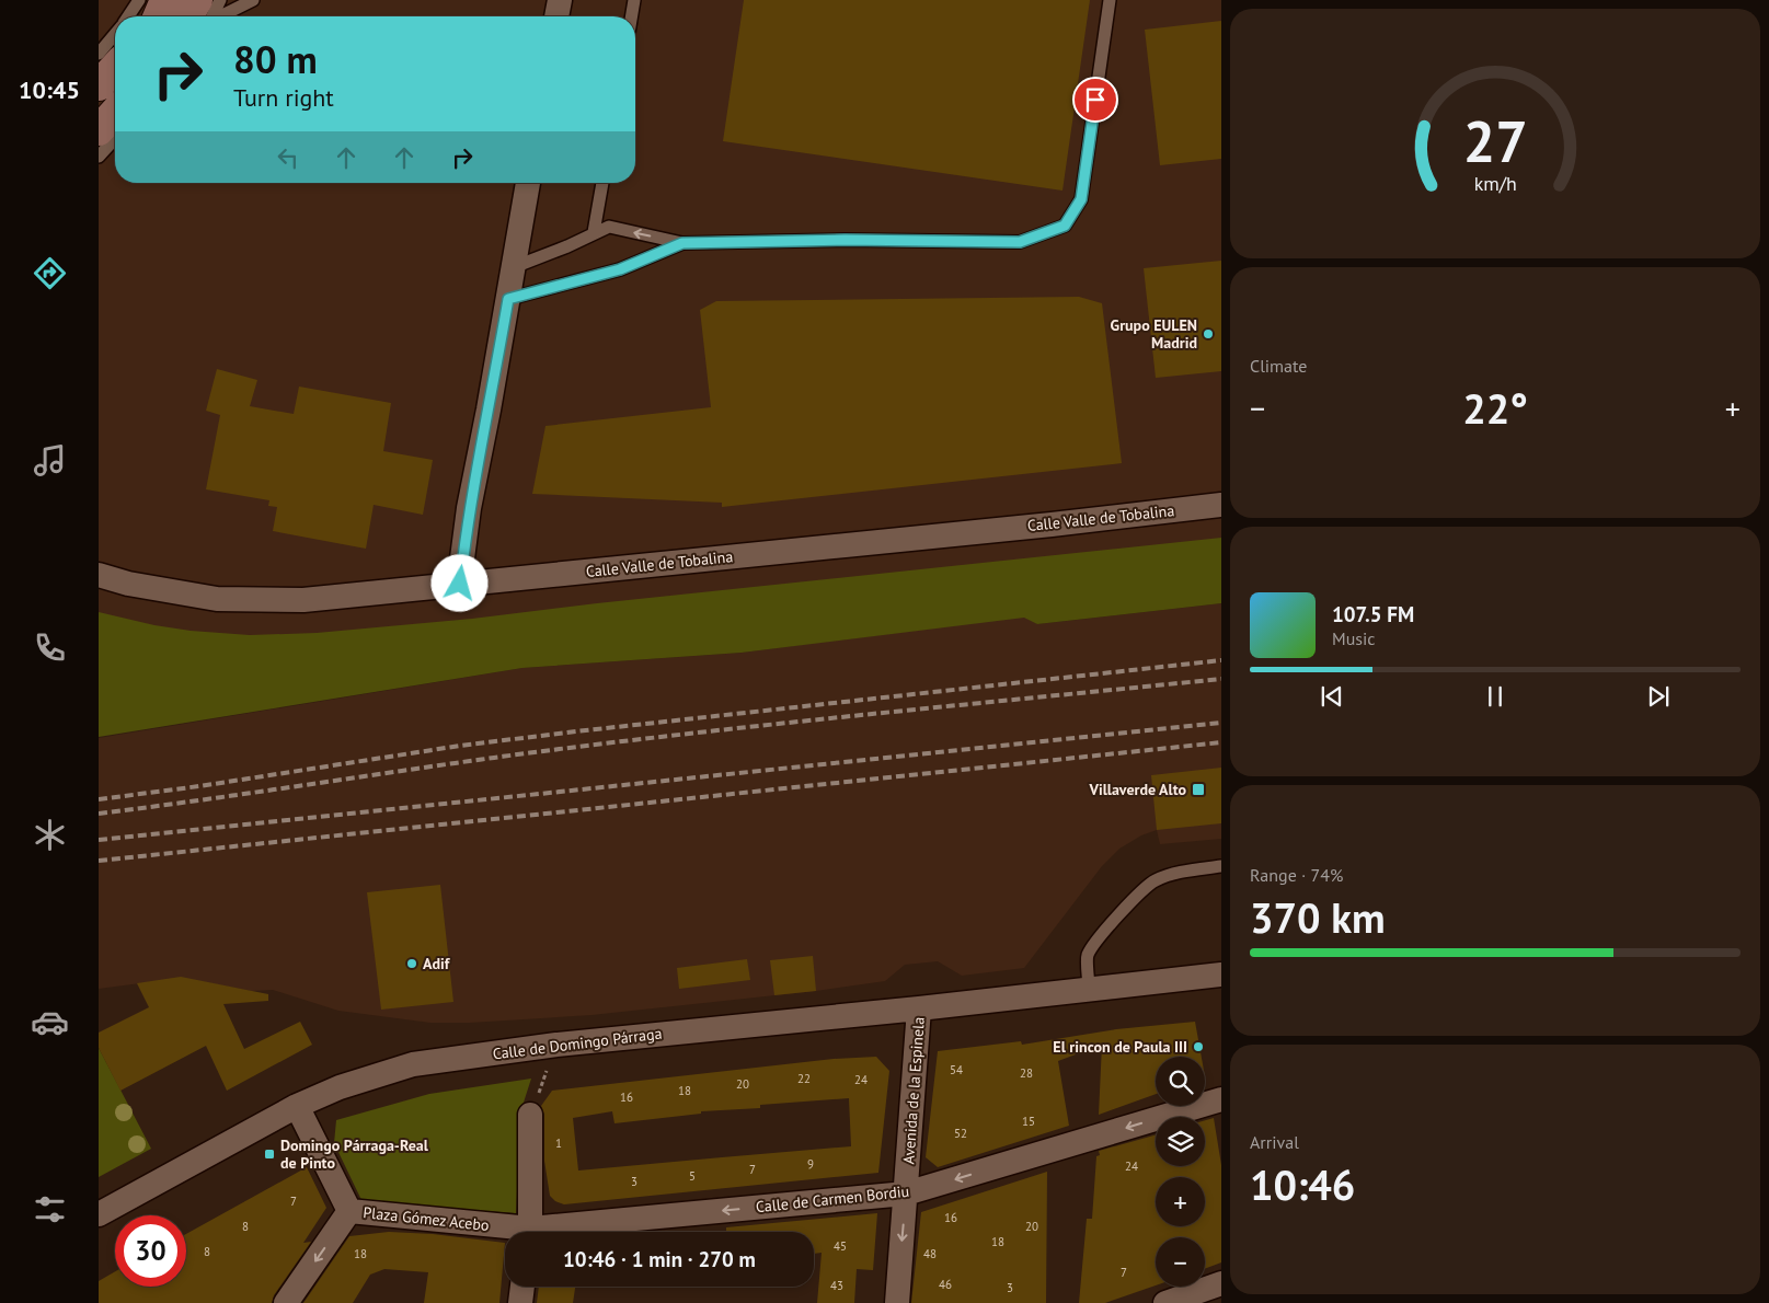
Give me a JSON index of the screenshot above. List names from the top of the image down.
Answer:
{
  "streets": {
    "street": [
      "Calle Valle de Tobalina",
      "Calle de Domingo Párraga",
      "Avenida de la Espinela",
      "Calle de Carmen Bordiu",
      "Plaza Gómez Acebo"
    ]
  },
  "crossings": [
    ["Calle de Domingo Párraga", "Avenida de la Espinela"],
    ["Calle de Domingo Párraga", "Plaza Gómez Acebo"],
    ["Avenida de la Espinela", "Calle de Carmen Bordiu"]
  ],
  "one_way": ["Avenida de la Espinela", "Calle de Carmen Bordiu"],
  "places": {
    "other": ["Grupo EULEN Madrid", "Adif", "El rincon de Paula III"],
    "transit": ["Villaverde Alto", "Domingo Párraga-Real de Pinto"]
  },
  "house_numbers": [
    "54",
    "28",
    "22",
    "24",
    "20",
    "18",
    "16",
    "15",
    "52",
    "1",
    "9",
    "24",
    "7",
    "5",
    "3",
    "7",
    "16",
    "8",
    "20",
    "18",
    "45",
    "8",
    "18",
    "48",
    "7",
    "46",
    "43",
    "3"
  ],
  "page": {
    "tabs": "10:45",
    "turn": ["80 m", "Turn right"],
    "tile": [
      "Climate",
      ["Range · 74%", "370 km"],
      ["Arrival", "10:46"]
    ],
    "heat": ["−", "22°", "+"],
    "song": ["107.5 FM", "Music"],
    "map_buttons": ["+", "−"],
    "limit": "30",
    "trip": "10:46 · 1 min · 270 m",
    "gauge": ["27", "km/h"]
  }
}
